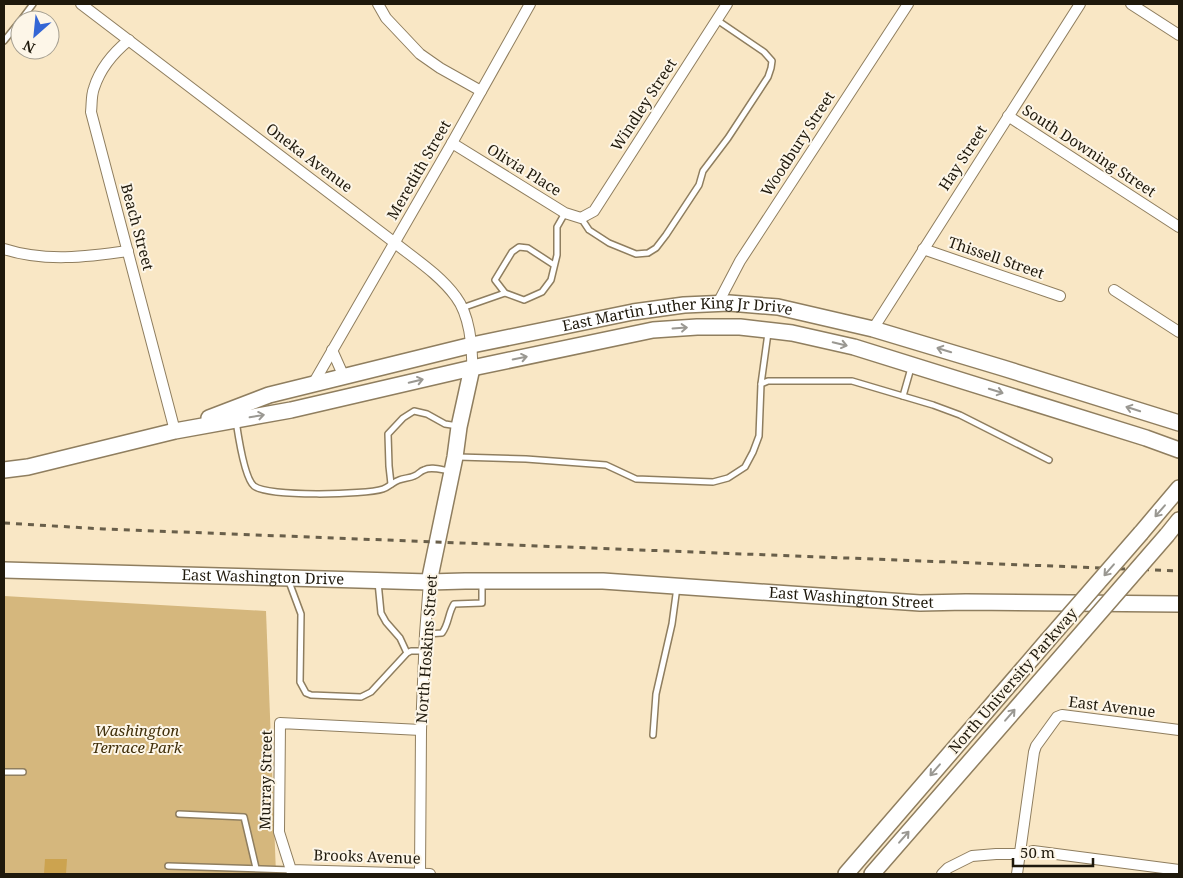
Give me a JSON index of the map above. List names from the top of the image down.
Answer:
{
  "streets": {
    "main road": [
      "East Martin Luther King Jr Drive",
      "East Washington Drive",
      "East Washington Street",
      "North Hoskins Street",
      "North University Parkway"
    ],
    "street": [
      "Windley Street",
      "Woodbury Street",
      "South Downing Street",
      "Oneka Avenue",
      "Hay Street",
      "Meredith Street",
      "Olivia Place",
      "Beach Street",
      "Thissell Street",
      "East Avenue",
      "Murray Street",
      "Brooks Avenue"
    ]
  },
  "crossings": [
    ["Windley Street", "Olivia Place"],
    ["Woodbury Street", "East Martin Luther King Jr Drive"],
    ["South Downing Street", "Hay Street"],
    ["Oneka Avenue", "Meredith Street"],
    ["Oneka Avenue", "Beach Street"],
    ["Oneka Avenue", "East Martin Luther King Jr Drive"],
    ["Oneka Avenue", "North Hoskins Street"],
    ["Hay Street", "Thissell Street"],
    ["Hay Street", "East Martin Luther King Jr Drive"],
    ["Meredith Street", "Olivia Place"],
    ["Meredith Street", "East Martin Luther King Jr Drive"],
    ["Beach Street", "East Martin Luther King Jr Drive"],
    ["East Martin Luther King Jr Drive", "North Hoskins Street"],
    ["East Washington Drive", "East Washington Street"],
    ["East Washington Drive", "North Hoskins Street"],
    ["North Hoskins Street", "Murray Street"],
    ["North Hoskins Street", "Brooks Avenue"]
  ],
  "parks": ["Washington Terrace Park"],
  "scale_bar": "50 m",
  "north": "bottom left"
}
